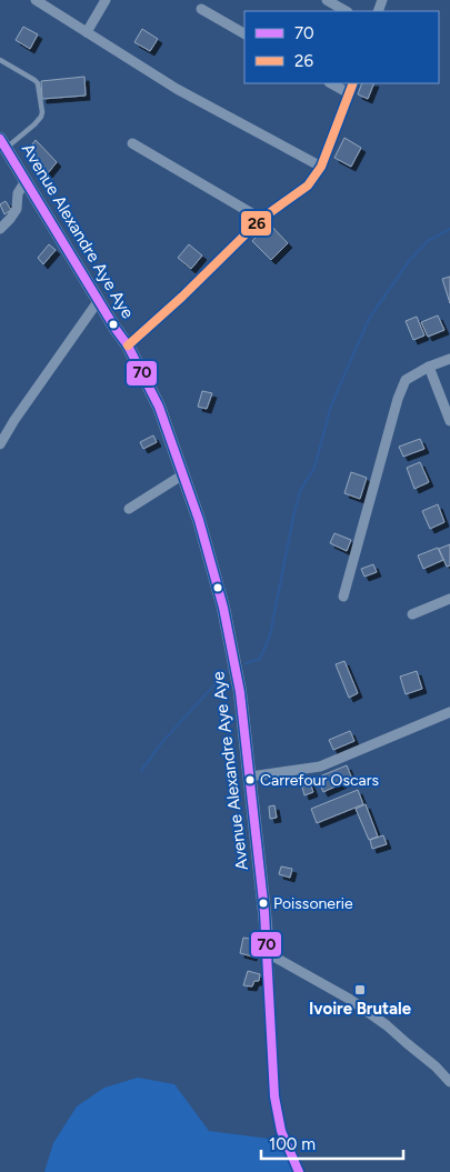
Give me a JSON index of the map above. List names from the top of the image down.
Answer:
{
  "streets": {
    "street": ["Avenue Alexandre Aye Aye"]
  },
  "places": {
    "other": ["Carrefour Oscars", "Poissonerie"],
    "transit": ["Ivoire Brutale"]
  },
  "lines": ["transit line 26", "transit line 70"],
  "legend": ["70", "26"],
  "scale_bar": "100 m"
}
